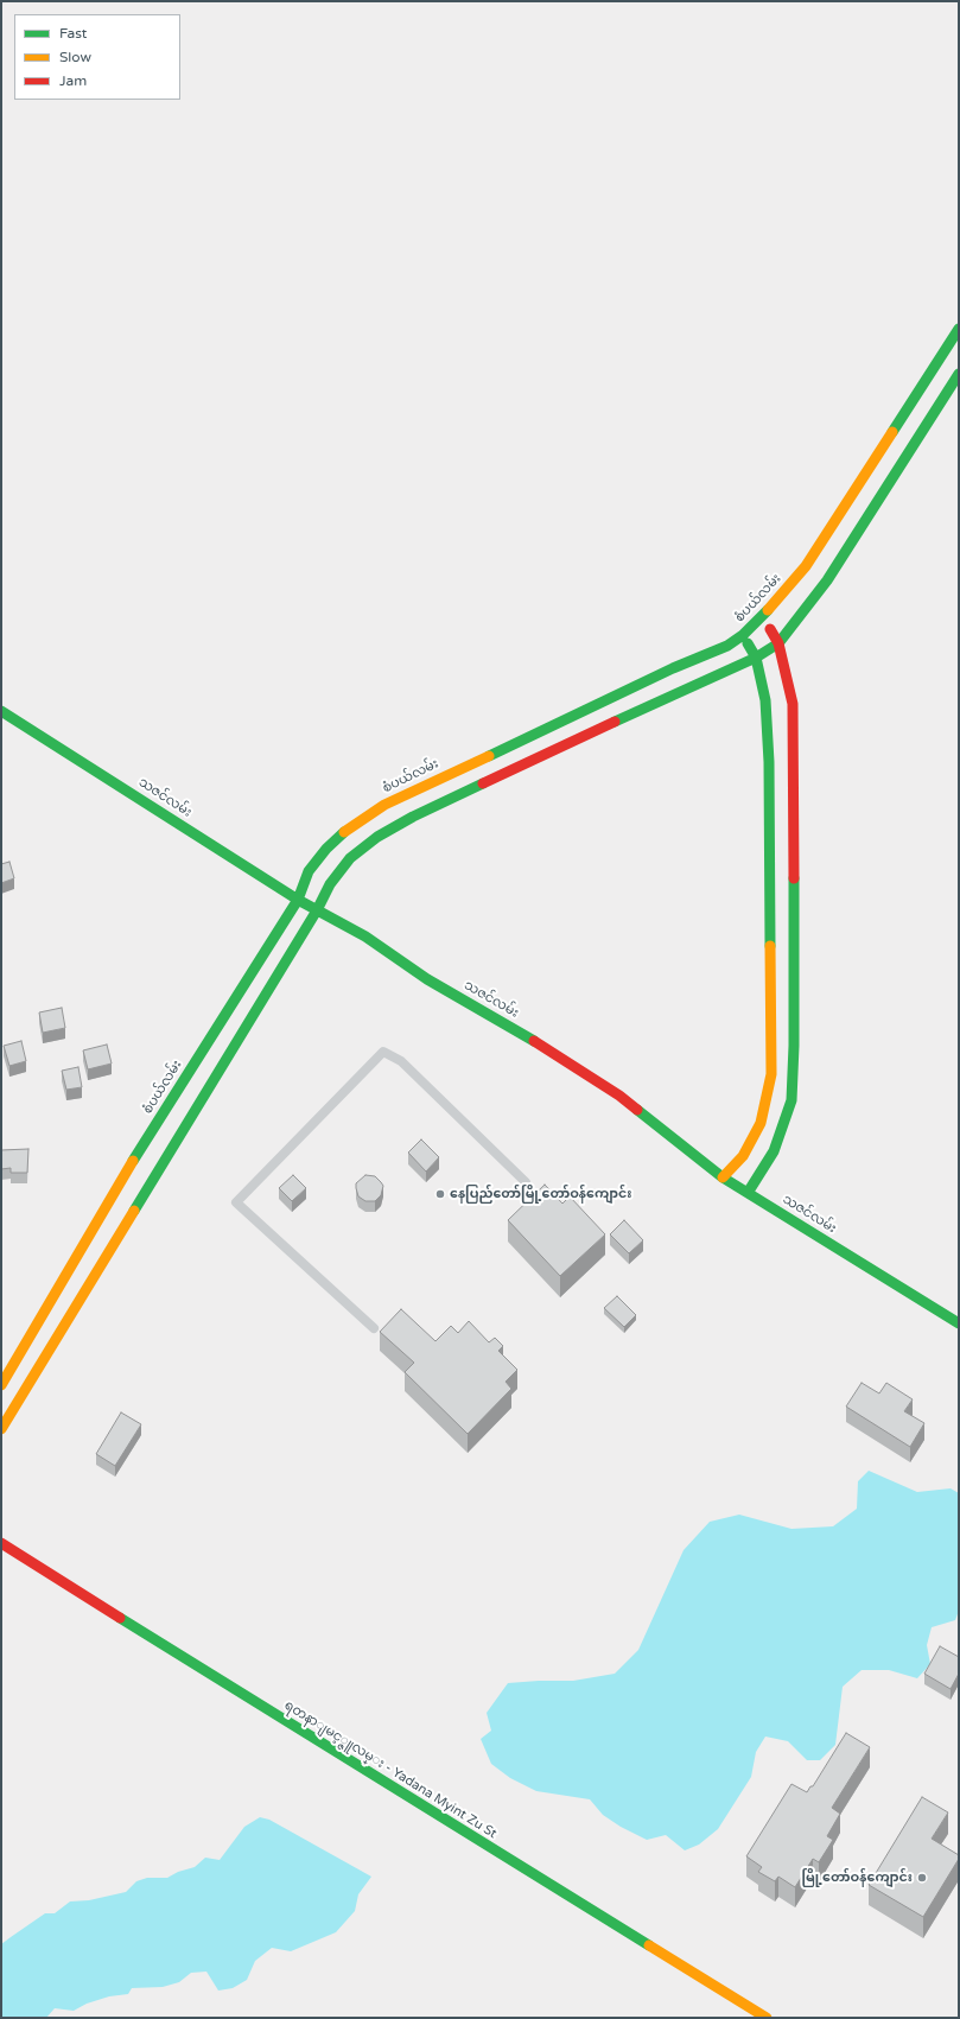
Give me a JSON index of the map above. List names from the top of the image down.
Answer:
{
  "streets": {
    "street": ["စံပယ်လမ်း", "သဇင်လမ်း", "ရတနာျမင့္ဇူလမ္း - Yadana Myint Zu St"]
  },
  "crossings": [
    ["စံပယ်လမ်း", "သဇင်လမ်း"]
  ],
  "places": ["နေပြည်တော်မြို့တော်ဝန်ကျောင်း", "မြို့တော်ဝန်ကျောင်း"],
  "legend": ["Fast", "Slow", "Jam"]
}
